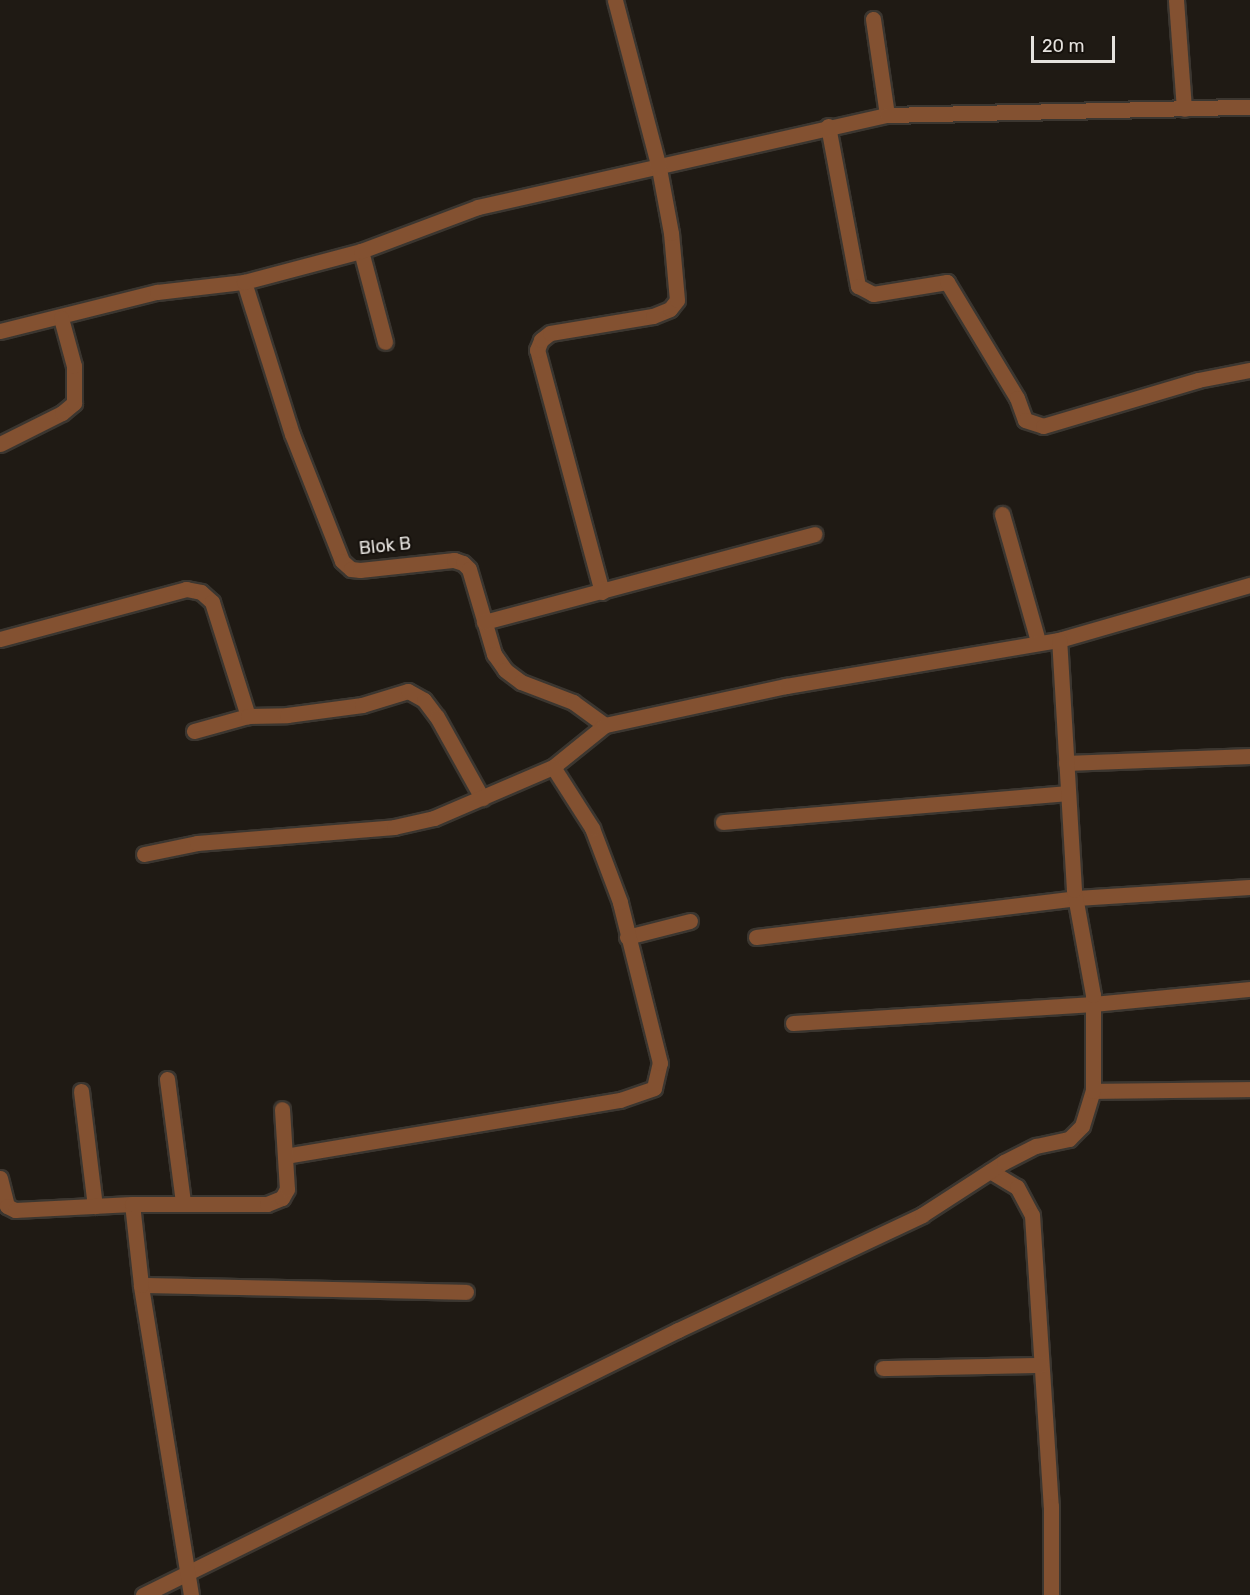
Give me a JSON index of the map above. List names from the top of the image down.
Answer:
{
  "streets": {
    "street": ["Blok B"]
  },
  "scale_bar": "20 m"
}
